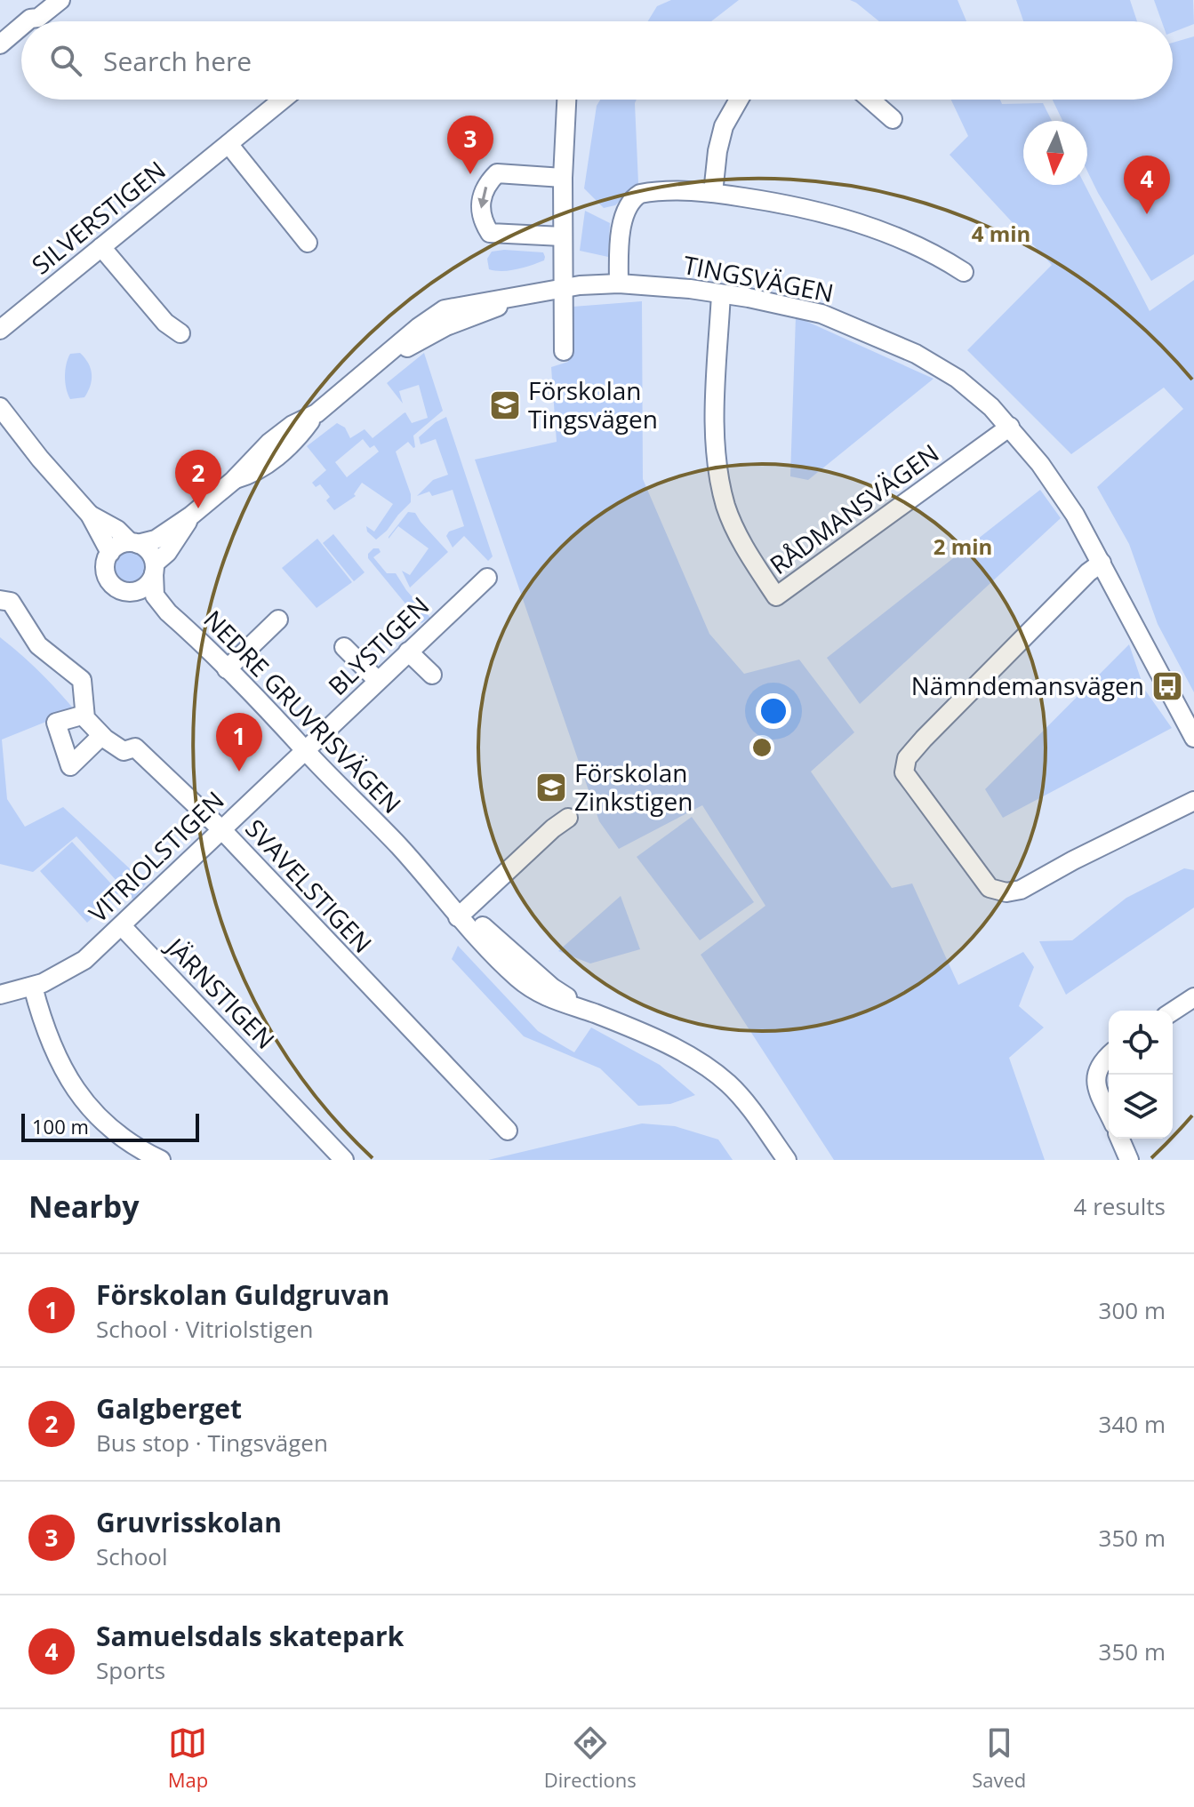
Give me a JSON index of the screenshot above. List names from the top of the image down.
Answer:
{
  "streets": {
    "street": [
      "SILVERSTIGEN",
      "TINGSVÄGEN",
      "RÅDMANSVÄGEN",
      "BLYSTIGEN",
      "NEDRE GRUVRISVÄGEN",
      "VITRIOLSTIGEN",
      "SVAVELSTIGEN",
      "JÄRNSTIGEN"
    ]
  },
  "crossings": [
    ["TINGSVÄGEN", "RÅDMANSVÄGEN"],
    ["TINGSVÄGEN", "NEDRE GRUVRISVÄGEN"],
    ["BLYSTIGEN", "NEDRE GRUVRISVÄGEN"],
    ["BLYSTIGEN", "VITRIOLSTIGEN"],
    ["NEDRE GRUVRISVÄGEN", "VITRIOLSTIGEN"],
    ["VITRIOLSTIGEN", "SVAVELSTIGEN"],
    ["VITRIOLSTIGEN", "JÄRNSTIGEN"]
  ],
  "places": {
    "school or university": ["Förskolan Tingsvägen", "Förskolan Zinkstigen"],
    "bus stop": ["Nämndemansvägen"]
  },
  "scale_bar": "100 m",
  "north": "bottom",
  "page": {
    "search": "Search here",
    "pins": [
      "3",
      "4",
      "2",
      "1"
    ],
    "scale": "100 m",
    "heading": ["Nearby", "4 results"],
    "list": [
      {
        "mark": "1",
        "name": "Förskolan Guldgruvan",
        "note": "School · Vitriolstigen",
        "value": "300 m"
      },
      {
        "mark": "2",
        "name": "Galgberget",
        "note": "Bus stop · Tingsvägen",
        "value": "340 m"
      },
      {
        "mark": "3",
        "name": "Gruvrisskolan",
        "note": "School",
        "value": "350 m"
      },
      {
        "mark": "4",
        "name": "Samuelsdals skatepark",
        "note": "Sports",
        "value": "350 m"
      }
    ],
    "nav": ["Map", "Directions", "Saved"]
  },
  "rings": ["4 min", "2 min"]
}
